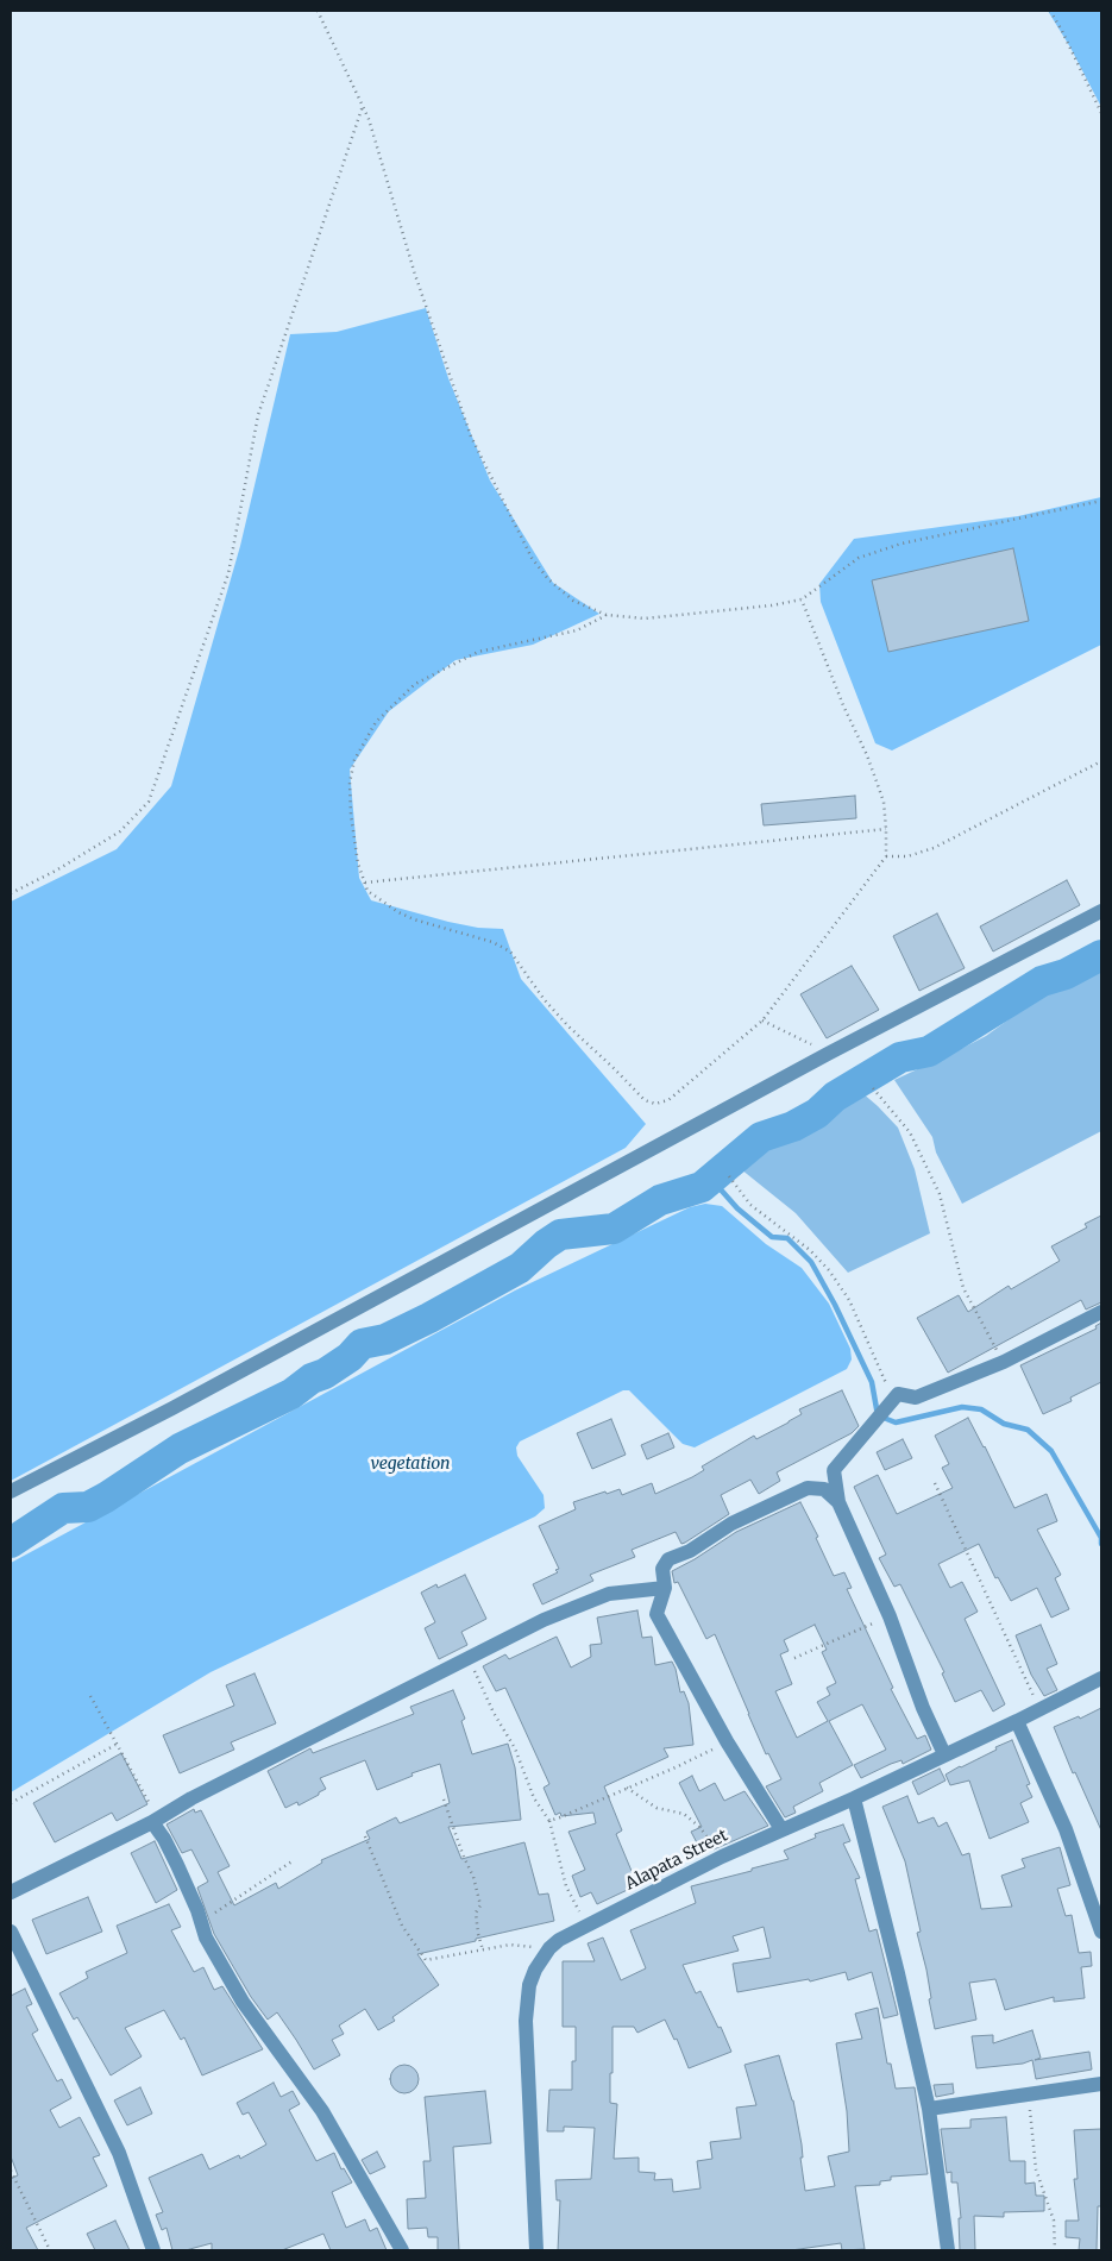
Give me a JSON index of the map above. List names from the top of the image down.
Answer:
{
  "streets": {
    "street": ["Alapata Street"]
  },
  "parks": ["vegetation"]
}
